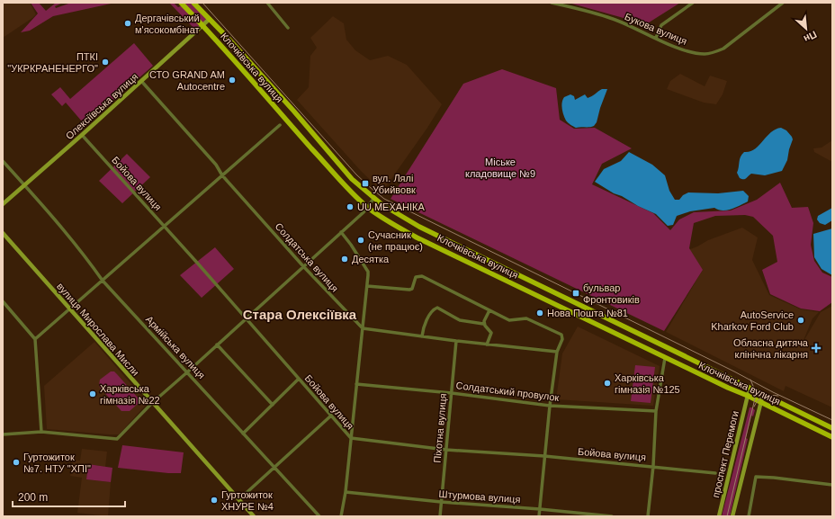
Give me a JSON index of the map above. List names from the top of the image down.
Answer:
{
  "streets": {
    "main road": ["Клочківська вулиця"],
    "street": [
      "Букова вулиця",
      "Олексіївська вулиця",
      "Бойова вулиця",
      "Солдатська вулиця",
      "вулиця Мирослава Мисли",
      "Армійська вулиця",
      "Солдатський провулок",
      "Піхотна вулиця",
      "проспект Перемоги",
      "Штурмова вулиця"
    ]
  },
  "crossings": [
    ["Клочківська вулиця", "Олексіївська вулиця"],
    ["Клочківська вулиця", "проспект Перемоги"],
    ["Олексіївська вулиця", "Бойова вулиця"],
    ["Олексіївська вулиця", "Солдатська вулиця"],
    ["Олексіївська вулиця", "Армійська вулиця"],
    ["Бойова вулиця", "Піхотна вулиця"],
    ["Солдатський провулок", "Піхотна вулиця"],
    ["Піхотна вулиця", "Штурмова вулиця"]
  ],
  "districts": ["Стара Олексіївка"],
  "parks": ["Міське кладовище №9"],
  "places": {
    "other": [
      "Дергачівський м'ясокомбінат",
      "ПТКІ \"УКРКРАНЕНЕРГО\"",
      "СТО GRAND AM Autocentre",
      "UU МЕХАНІКА",
      "Сучасник (не працює)",
      "Десятка",
      "Нова Пошта №81",
      "AutoService Kharkov Ford Club",
      "Харківська гімназія №125",
      "Харківська гімназія №22",
      "Гуртожиток №7. НТУ \"ХПІ\"",
      "Гуртожиток ХНУРЕ №4"
    ],
    "transit": ["вул. Лялі Убийвовк", "бульвар Фронтовиків"],
    "health": ["Обласна дитяча клінічна лікарня"]
  },
  "scale_bar": "200 m",
  "north": "bottom right"
}
